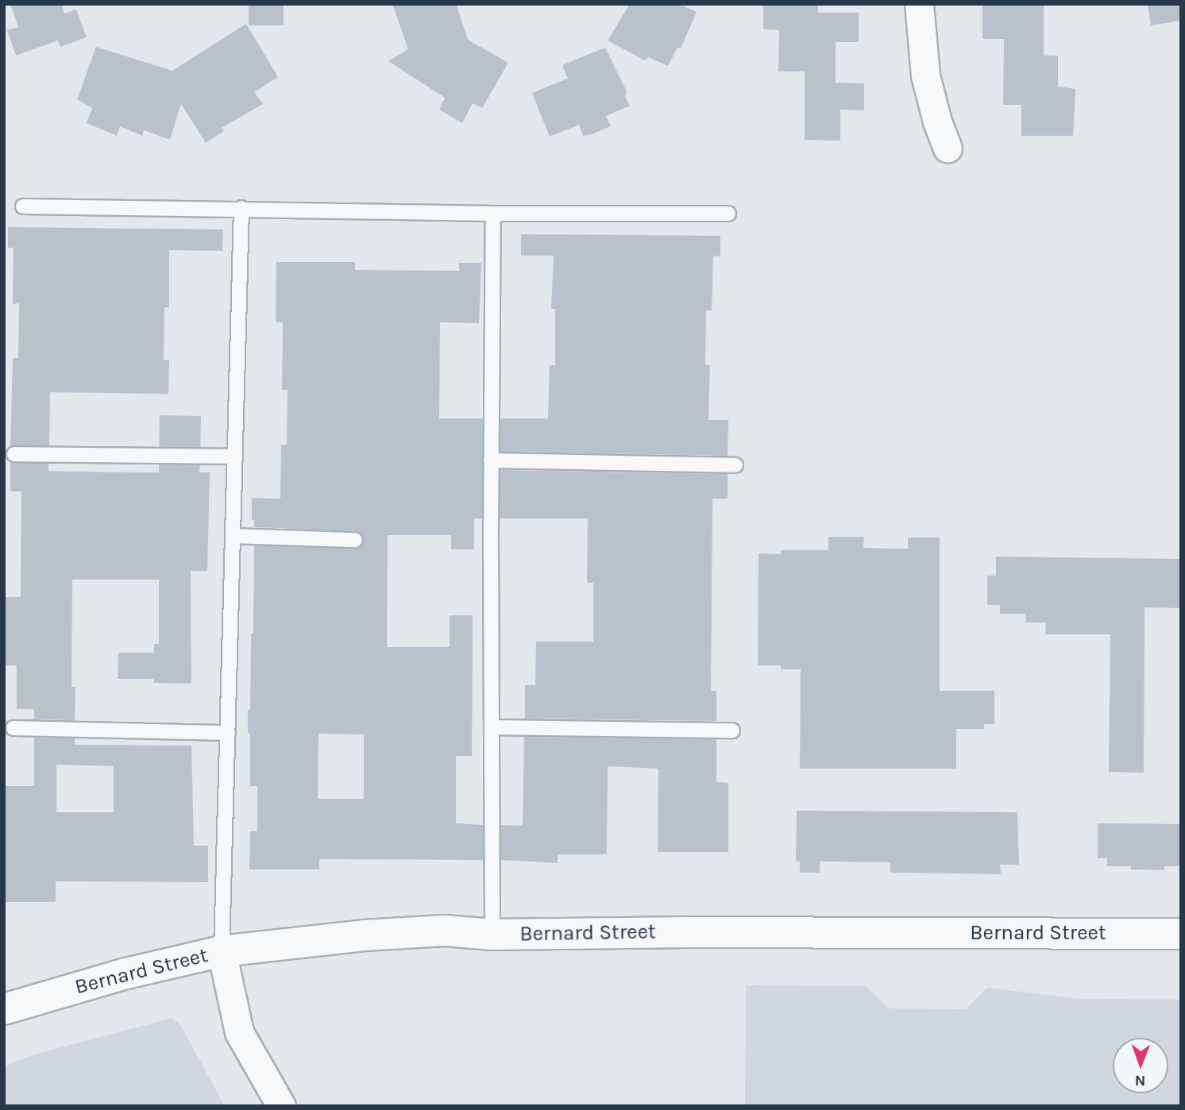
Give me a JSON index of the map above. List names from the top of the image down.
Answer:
{
  "streets": {
    "street": ["Bernard Street"]
  },
  "north": "bottom"
}
